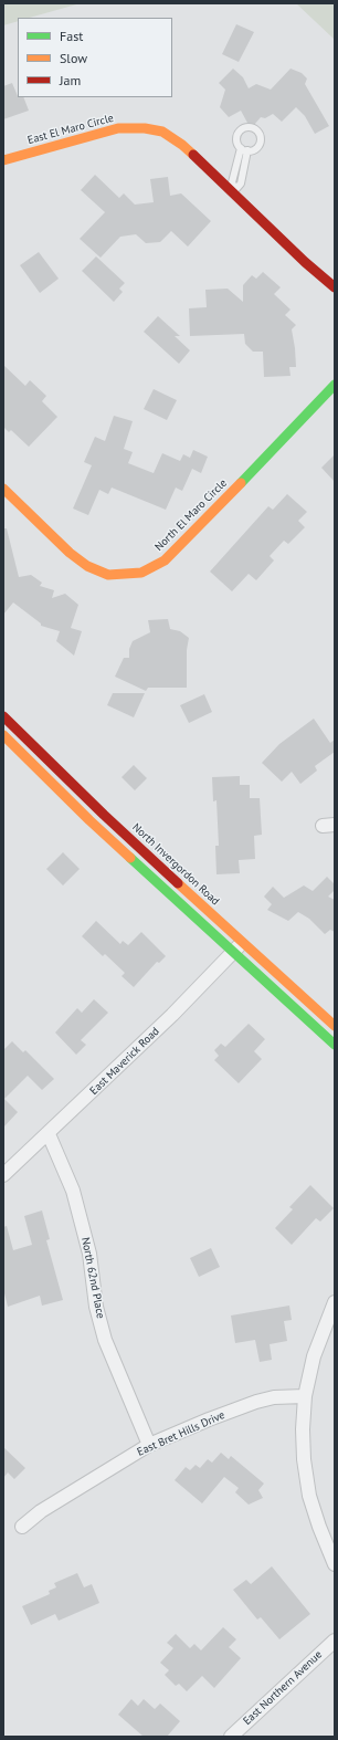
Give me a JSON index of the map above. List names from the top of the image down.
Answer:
{
  "streets": {
    "street": [
      "East El Maro Circle",
      "North El Maro Circle",
      "North Invergordon Road",
      "East Maverick Road",
      "North 62nd Place",
      "East Bret Hills Drive",
      "East Northern Avenue"
    ]
  },
  "crossings": [
    ["North Invergordon Road", "East Maverick Road"],
    ["East Maverick Road", "North 62nd Place"],
    ["North 62nd Place", "East Bret Hills Drive"]
  ],
  "legend": ["Fast", "Slow", "Jam"]
}
